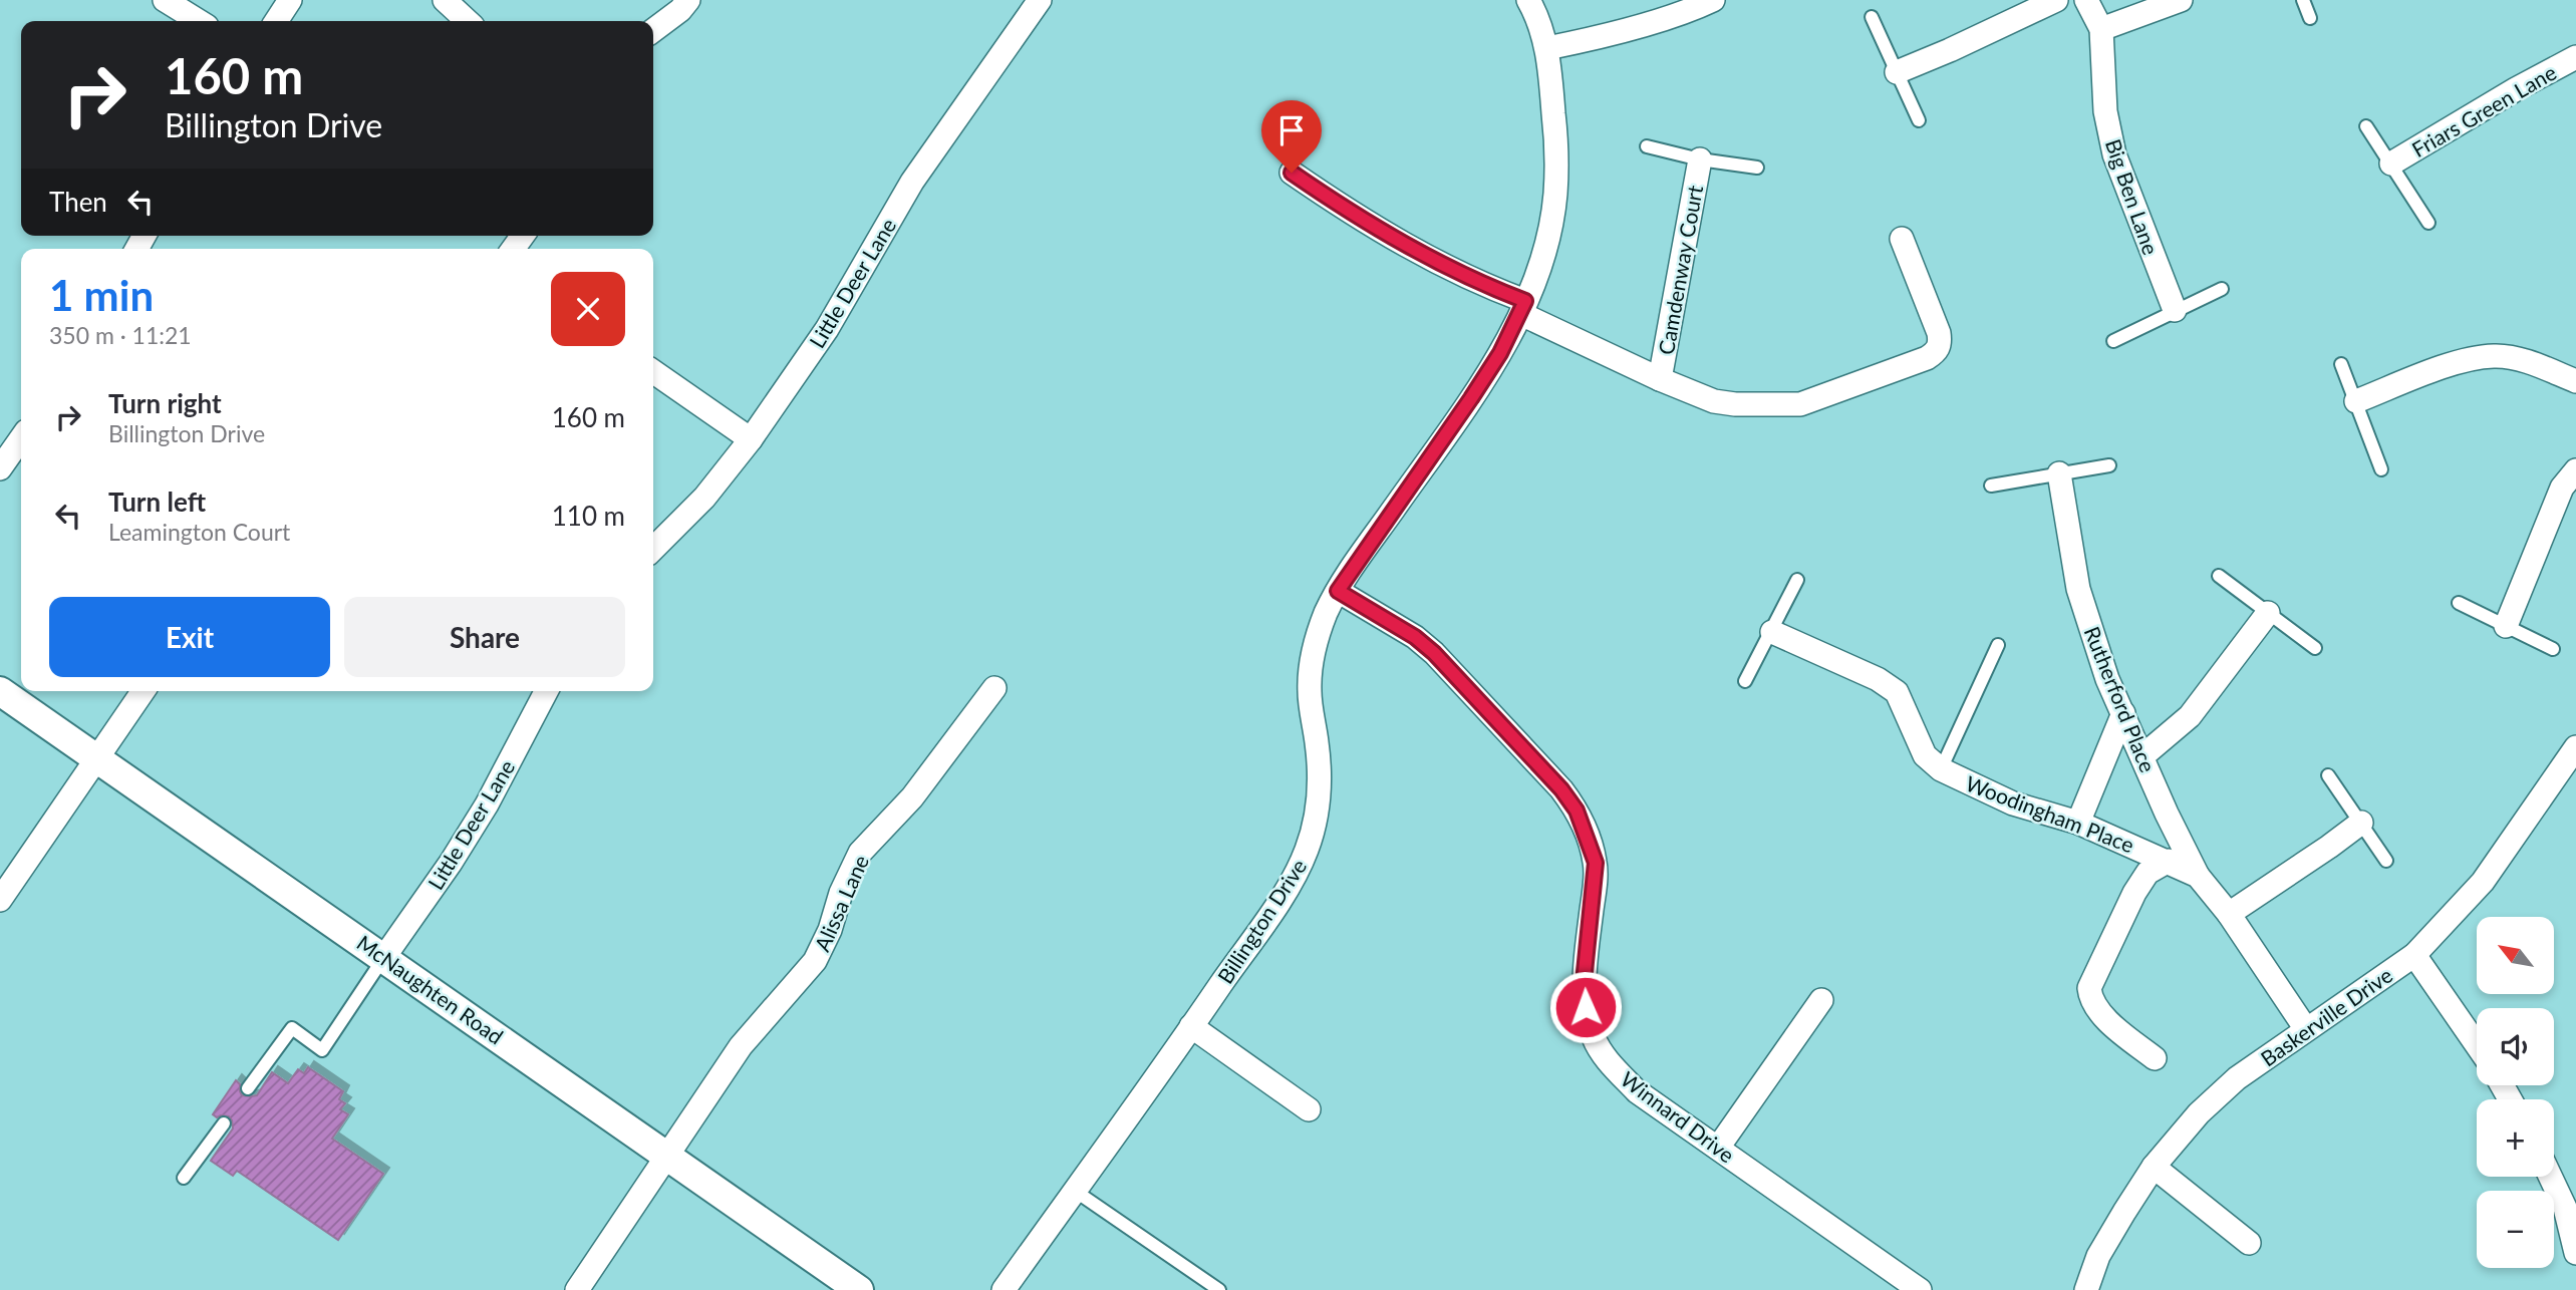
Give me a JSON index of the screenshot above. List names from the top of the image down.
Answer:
{
  "streets": {
    "street": [
      "Friars Green Lane",
      "Big Ben Lane",
      "Camdenway Court",
      "Little Deer Lane",
      "Rutherford Place",
      "Woodingham Place",
      "Alissa Lane",
      "Billington Drive",
      "McNaughten Road",
      "Baskerville Drive",
      "Winnard Drive"
    ]
  },
  "crossings": [
    ["Camdenway Court", "Billington Drive"],
    ["Little Deer Lane", "McNaughten Road"],
    ["Rutherford Place", "Woodingham Place"],
    ["Woodingham Place", "Baskerville Drive"],
    ["Alissa Lane", "McNaughten Road"],
    ["Billington Drive", "Winnard Drive"]
  ],
  "north": "top left",
  "page": {
    "turn": ["160 m", "Billington Drive"],
    "then": "Then",
    "heading": ["1 min", "350 m · 11:21"],
    "list": [
      {
        "name": "Turn right",
        "note": "Billington Drive",
        "value": "160 m"
      },
      {
        "name": "Turn left",
        "note": "Leamington Court",
        "value": "110 m"
      }
    ],
    "buttons": ["Exit", "Share"],
    "map_buttons": ["+", "−"]
  }
}
